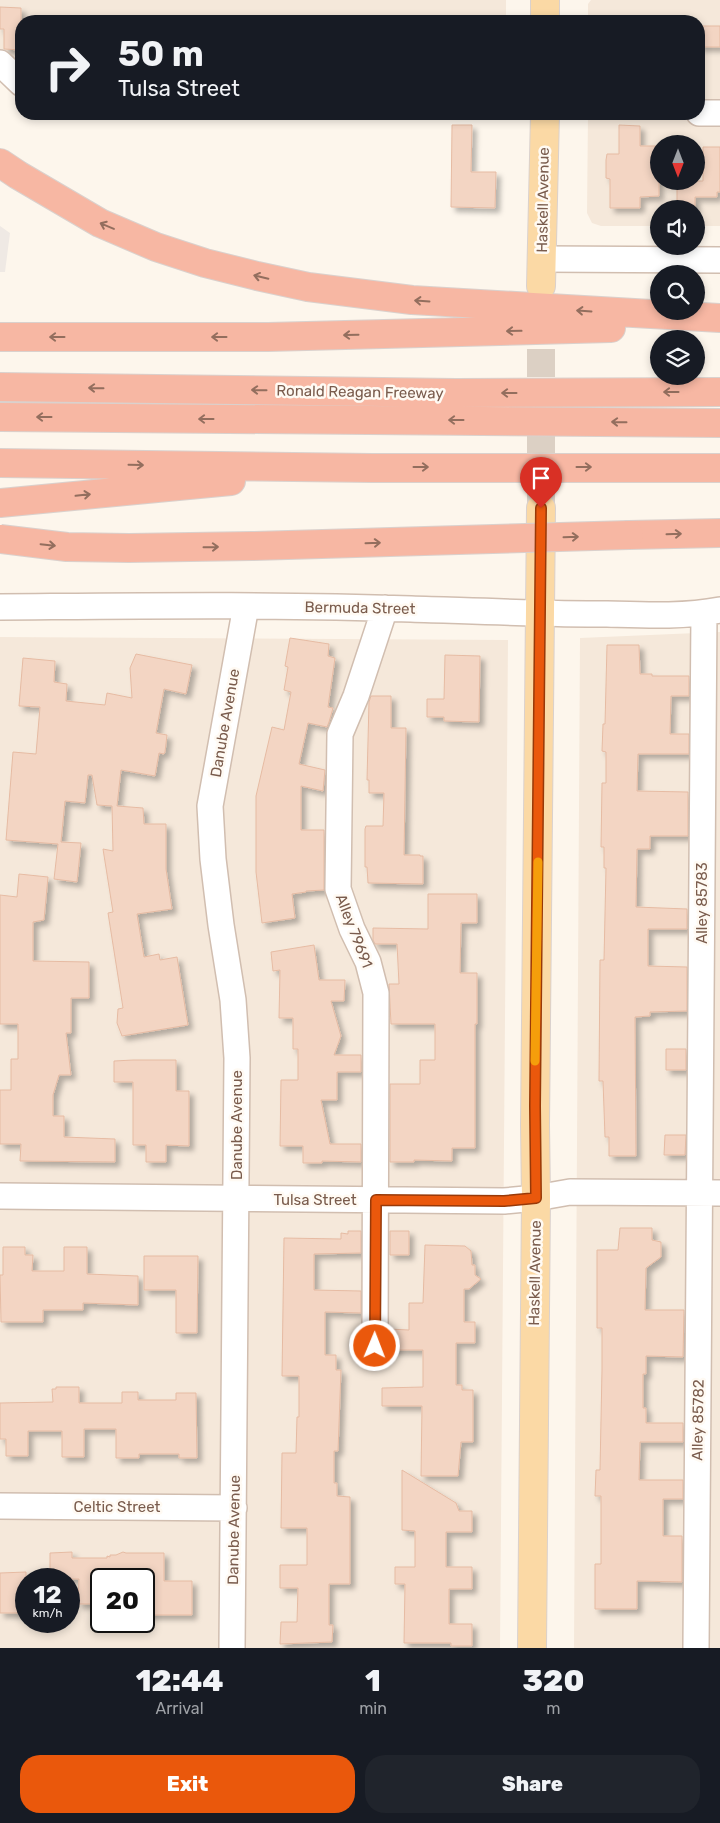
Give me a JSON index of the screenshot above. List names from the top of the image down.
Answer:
{
  "streets": {
    "highway": ["Ronald Reagan Freeway"],
    "main road": ["Haskell Avenue"],
    "street": [
      "Bermuda Street",
      "Danube Avenue",
      "Alley 85783",
      "Alley 79691",
      "Tulsa Street",
      "Alley 85782",
      "Celtic Street"
    ]
  },
  "crossings": [
    ["Haskell Avenue", "Bermuda Street"],
    ["Haskell Avenue", "Tulsa Street"],
    ["Bermuda Street", "Danube Avenue"],
    ["Bermuda Street", "Alley 85783"],
    ["Bermuda Street", "Alley 79691"],
    ["Danube Avenue", "Tulsa Street"],
    ["Danube Avenue", "Celtic Street"],
    ["Alley 85783", "Tulsa Street"],
    ["Alley 85783", "Alley 85782"],
    ["Alley 79691", "Tulsa Street"],
    ["Tulsa Street", "Alley 85782"]
  ],
  "north": "bottom",
  "page": {
    "turn": ["50 m", "Tulsa Street"],
    "speed": "12 km/h",
    "limit": "20",
    "eta": [
      "12:44",
      "Arrival",
      "1",
      "min",
      "320",
      "m"
    ],
    "buttons": ["Exit", "Share"]
  }
}
